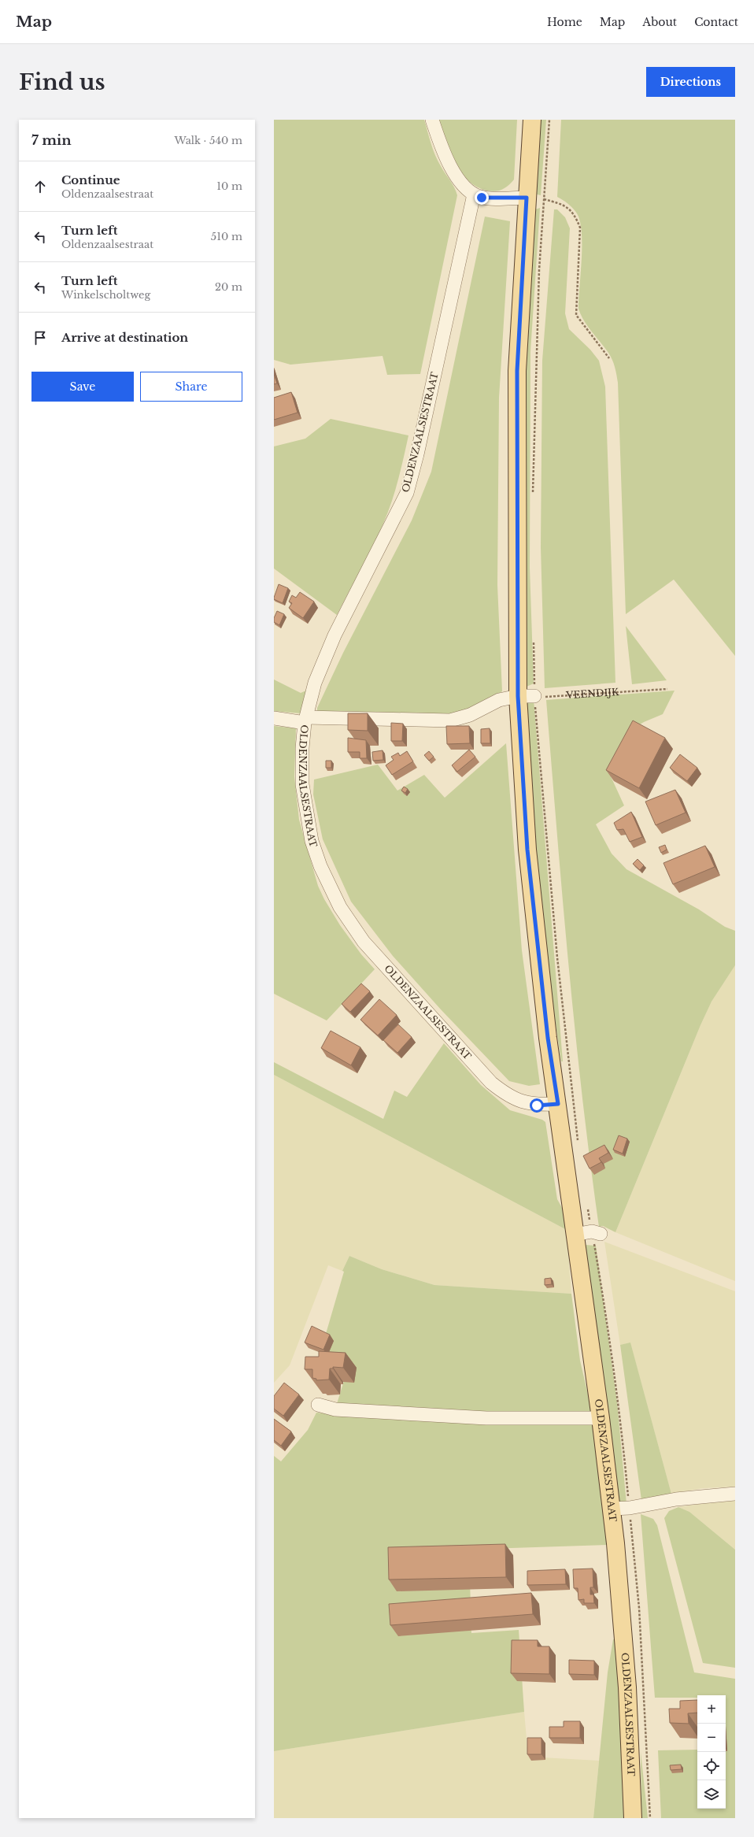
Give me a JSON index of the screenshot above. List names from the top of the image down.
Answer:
{
  "streets": {
    "main road": ["OLDENZAALSESTRAAT"],
    "path": ["VEENDIJK"]
  },
  "page": {
    "header": "Map",
    "nav": [
      "Home",
      "Map",
      "About",
      "Contact"
    ],
    "buttons": [
      "Directions",
      ["Save", "Share"]
    ],
    "title": "Find us",
    "heading": ["7 min", "Walk · 540 m"],
    "list": [
      ["Continue", "Oldenzaalsestraat", "10 m"],
      ["Turn left", "Oldenzaalsestraat", "510 m"],
      ["Turn left", "Winkelscholtweg", "20 m"],
      "Arrive at destination"
    ],
    "map_buttons": ["+", "−"]
  }
}
